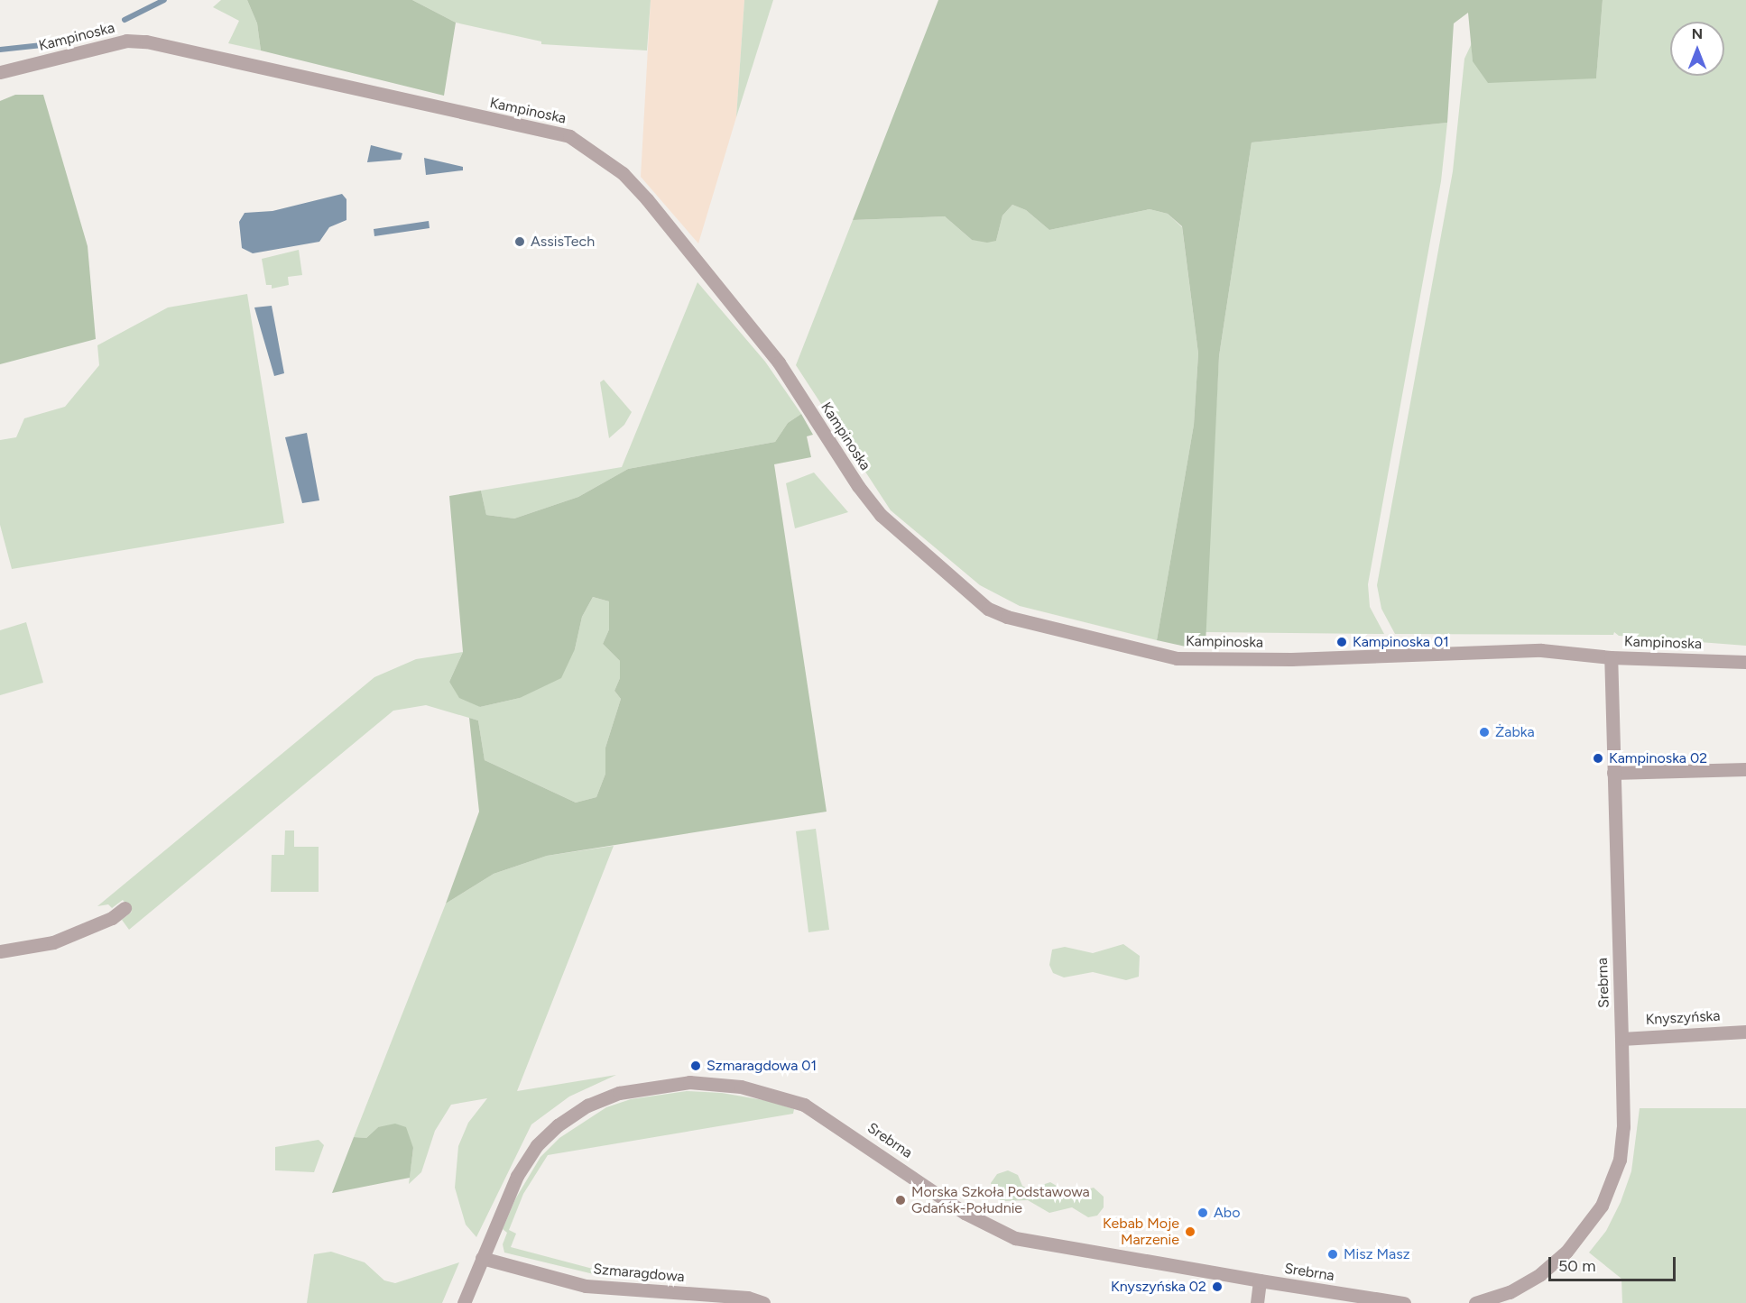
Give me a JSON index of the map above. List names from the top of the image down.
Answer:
{
  "streets": {
    "street": [
      "Kampinoska",
      "Srebrna",
      "Knyszyńska",
      "Szmaragdowa"
    ]
  },
  "crossings": [
    ["Kampinoska", "Srebrna"],
    ["Srebrna", "Knyszyńska"],
    ["Srebrna", "Szmaragdowa"]
  ],
  "places": [
    "AssisTech",
    "Kampinoska 01",
    "Żabka",
    "Kampinoska 02",
    "Szmaragdowa 01",
    "Morska Szkoła Podstawowa Gdańsk-Południe",
    "Abo",
    "Kebab Moje Marzenie",
    "Misz Masz",
    "Knyszyńska 02"
  ],
  "scale_bar": "50 m",
  "north": "top"
}
